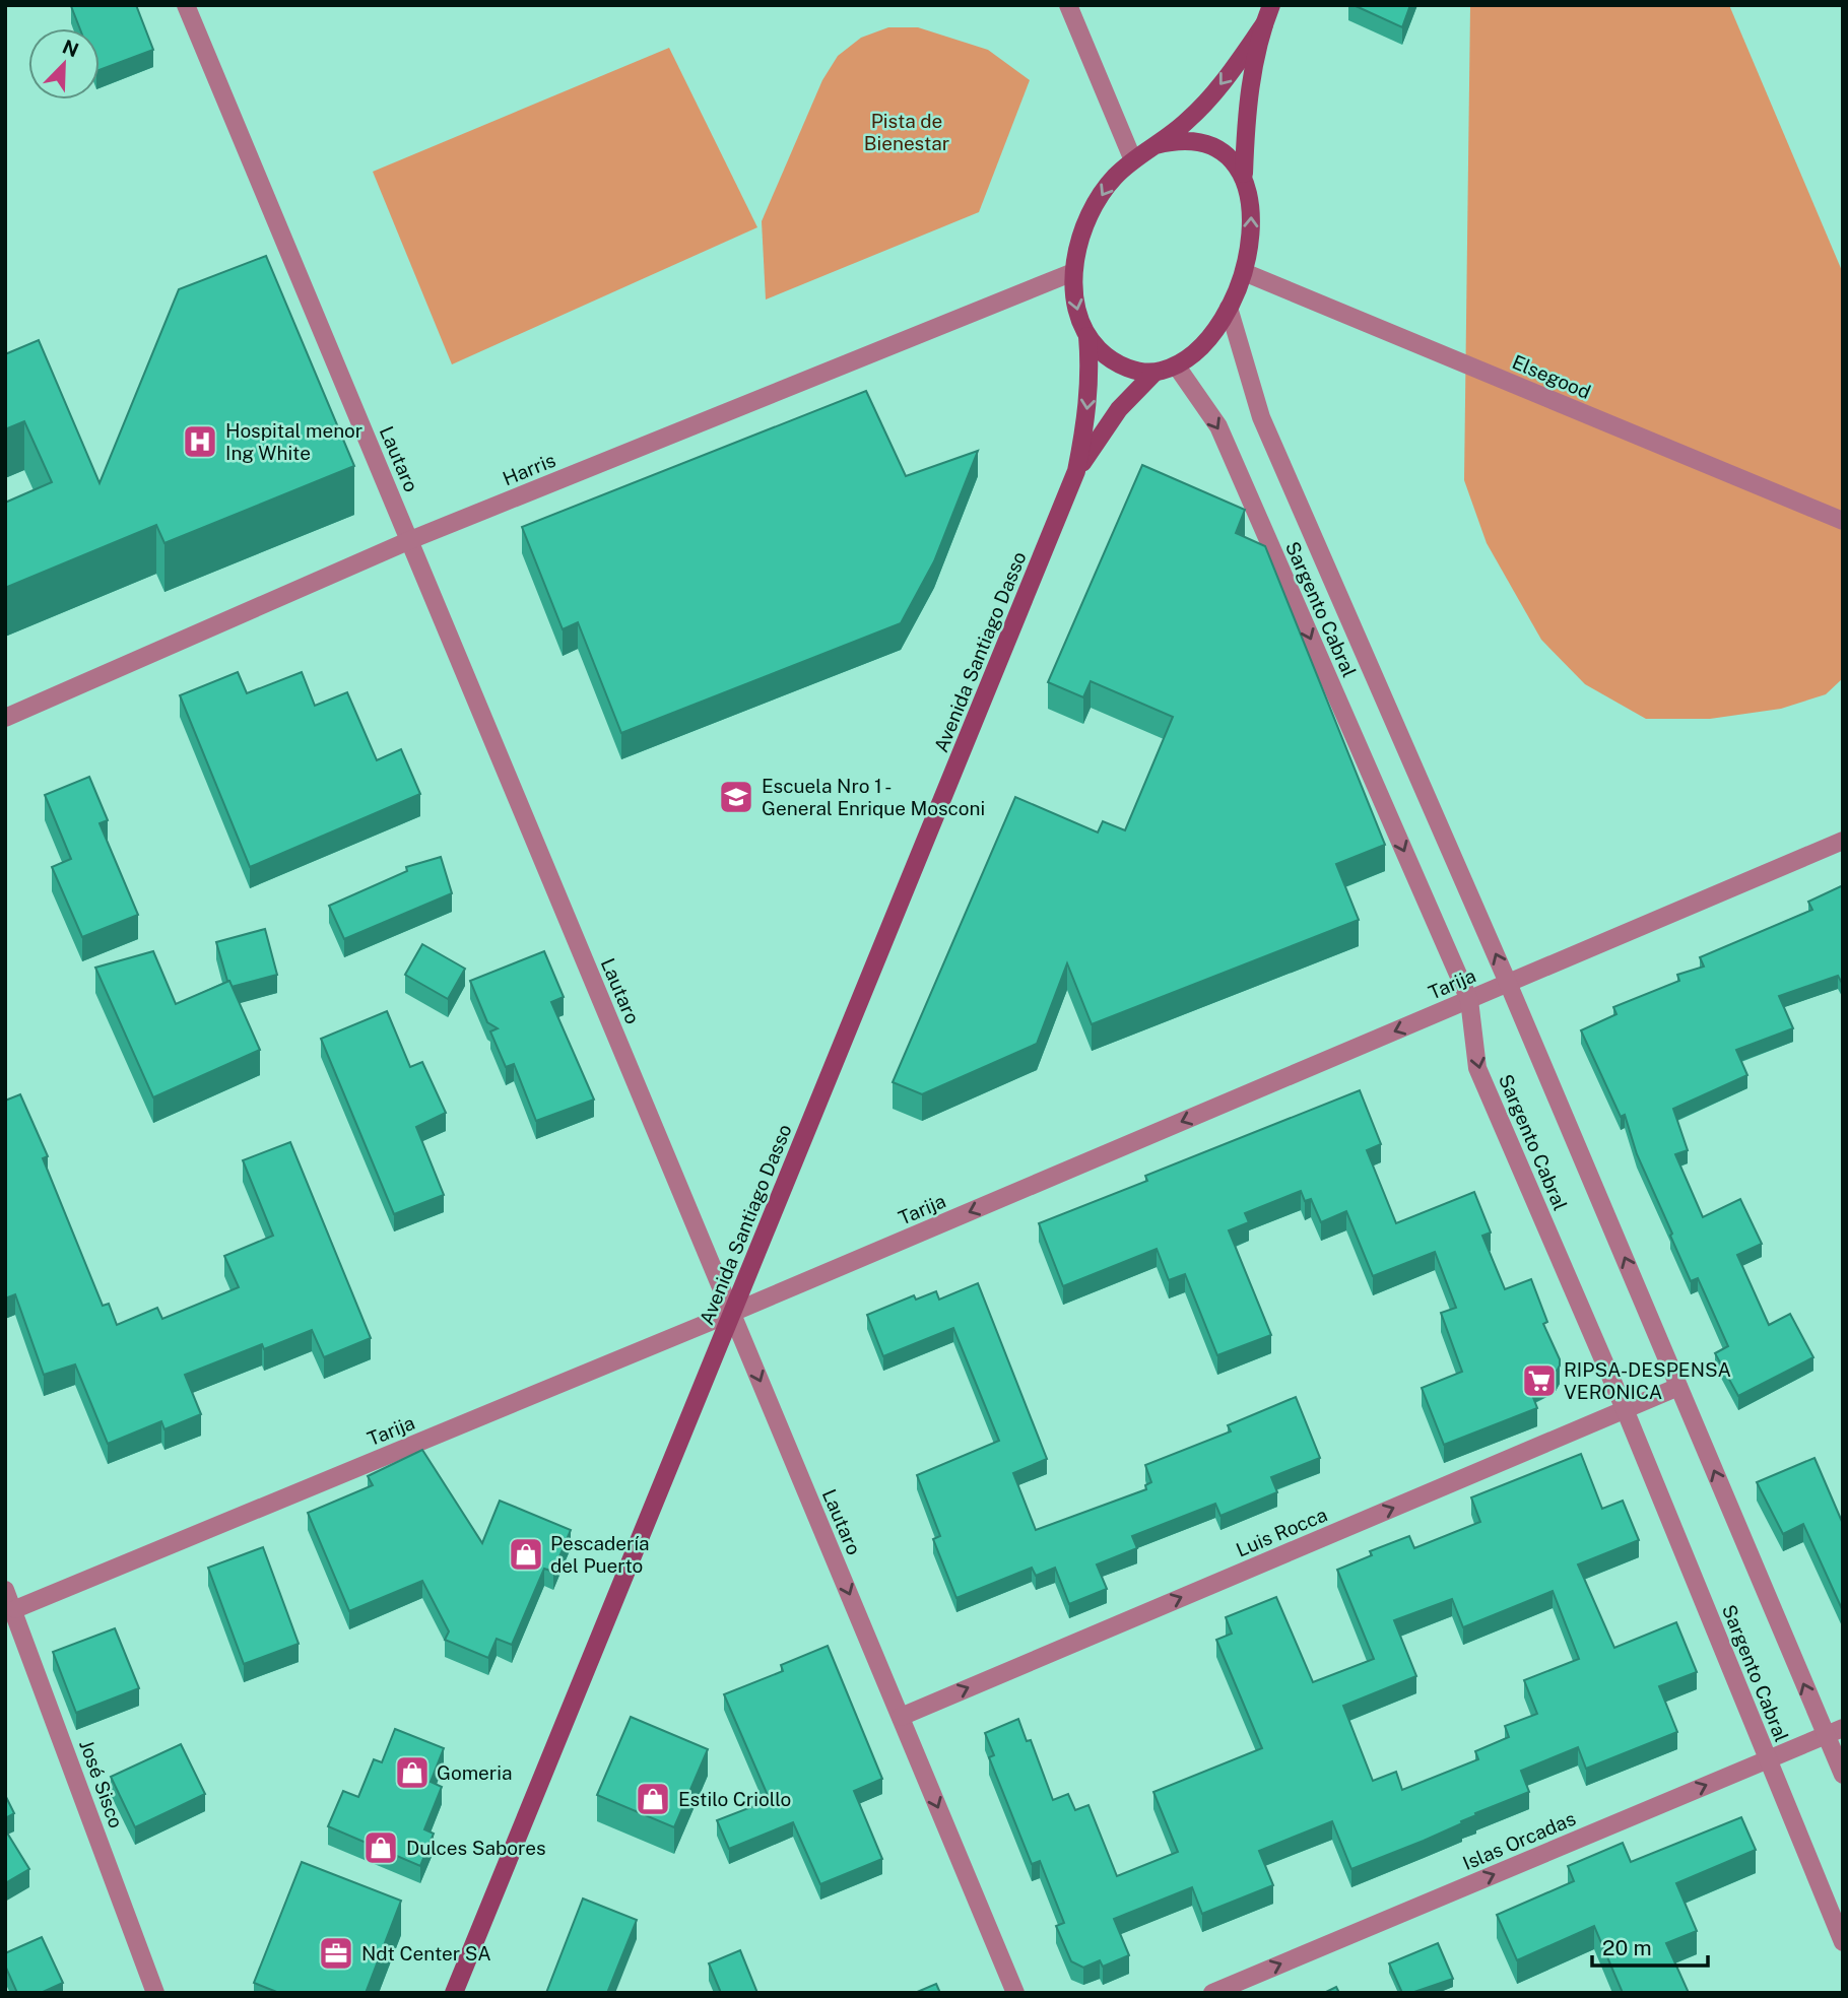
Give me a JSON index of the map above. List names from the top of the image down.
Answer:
{
  "streets": {
    "main road": ["Avenida Santiago Dasso"],
    "street": [
      "Elsegood",
      "Lautaro",
      "Harris",
      "Sargento Cabral",
      "Tarija",
      "Luis Rocca",
      "José Sisco",
      "Islas Orcadas"
    ]
  },
  "crossings": [
    ["Elsegood", "Harris"],
    ["Elsegood", "Sargento Cabral"],
    ["Elsegood", "Avenida Santiago Dasso"],
    ["Lautaro", "Harris"],
    ["Lautaro", "Avenida Santiago Dasso"],
    ["Lautaro", "Tarija"],
    ["Lautaro", "Luis Rocca"],
    ["Harris", "Sargento Cabral"],
    ["Harris", "Avenida Santiago Dasso"],
    ["Sargento Cabral", "Avenida Santiago Dasso"],
    ["Sargento Cabral", "Tarija"],
    ["Sargento Cabral", "Luis Rocca"],
    ["Sargento Cabral", "Islas Orcadas"],
    ["Avenida Santiago Dasso", "Tarija"],
    ["Tarija", "José Sisco"]
  ],
  "one_way": ["Tarija", "Luis Rocca", "Islas Orcadas"],
  "parks": ["Pista de Bienestar"],
  "places": {
    "hospital": ["Hospital menor Ing White"],
    "school or university": ["Escuela Nro 1 - General Enrique Mosconi"],
    "supermarket": ["RIPSA-DESPENSA VERONICA"],
    "shop": [
      "Pescadería del Puerto",
      "Gomeria",
      "Estilo Criollo",
      "Dulces Sabores"
    ],
    "office": ["Ndt Center SA"]
  },
  "scale_bar": "20 m",
  "north": "top right"
}
